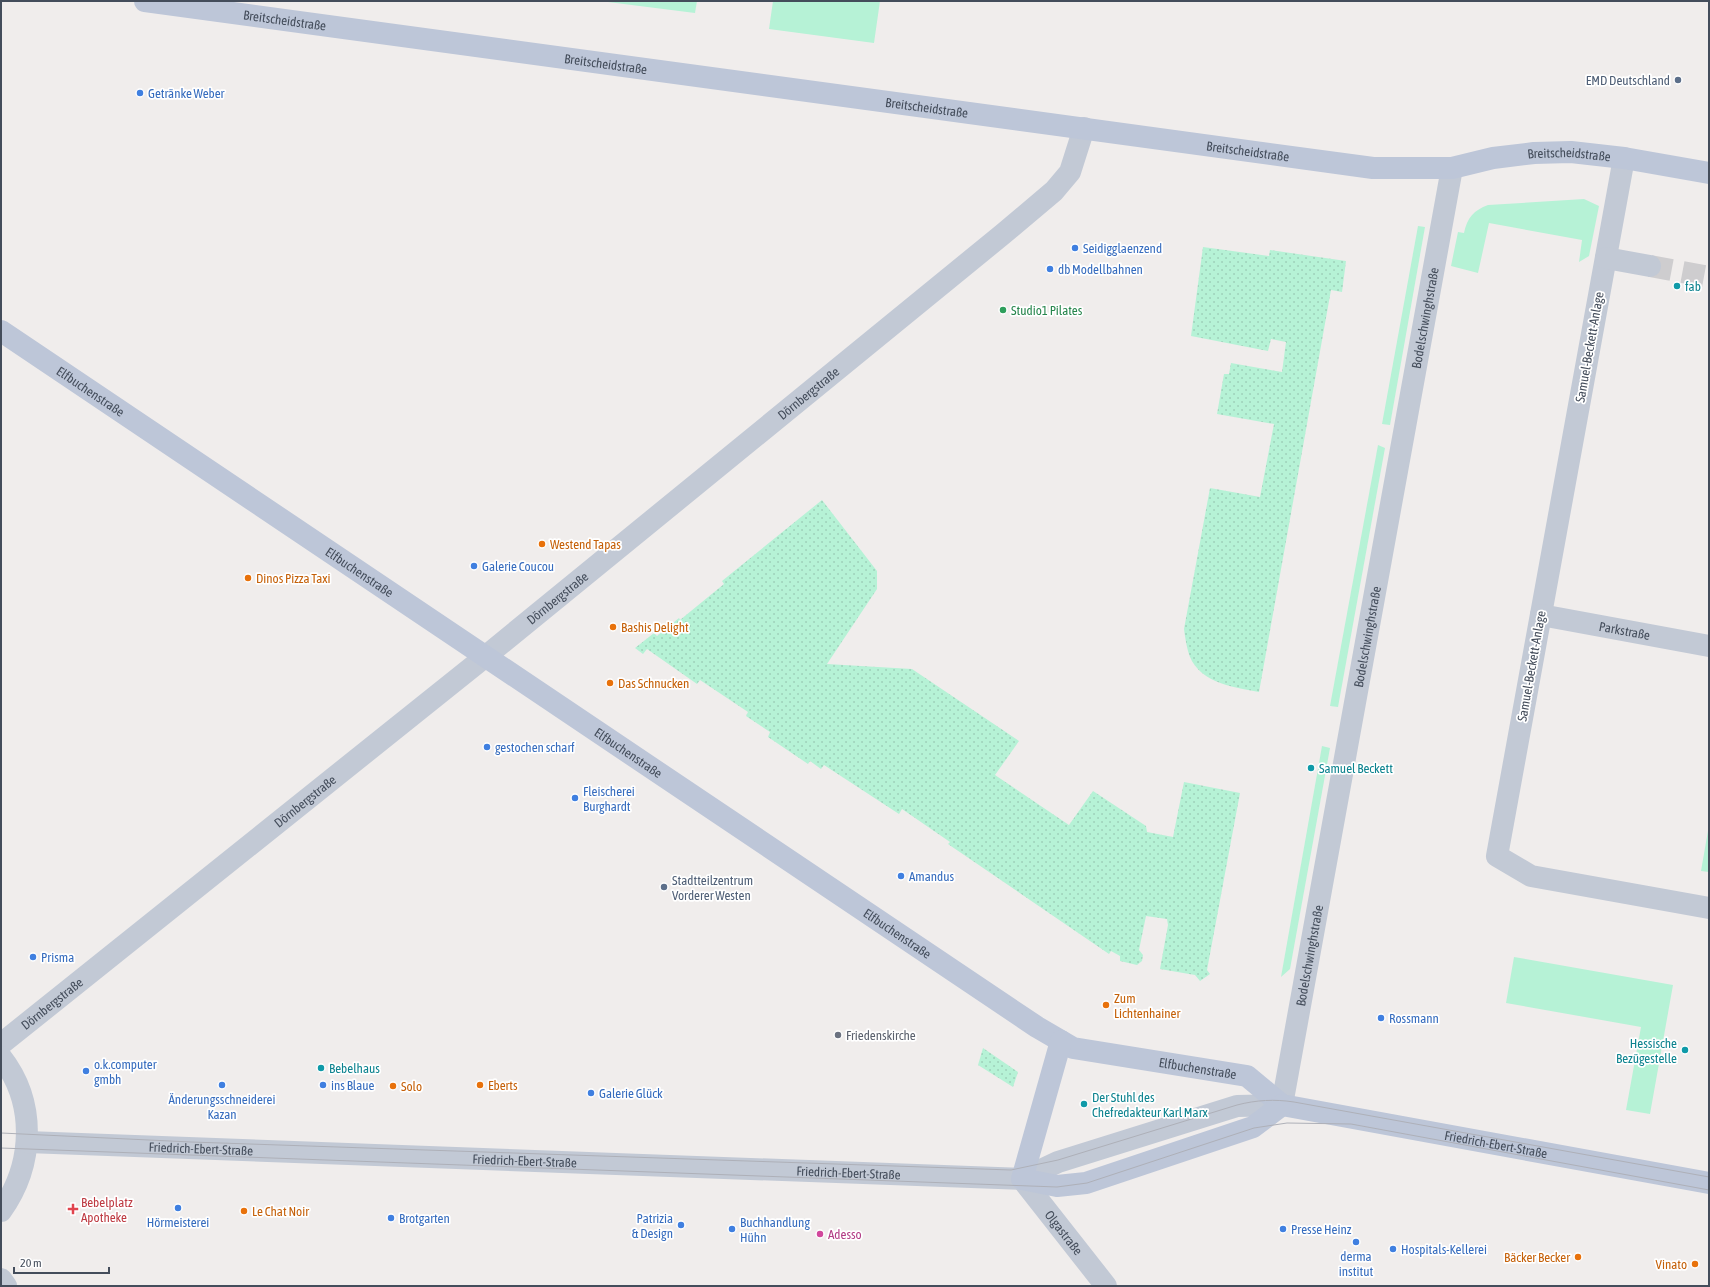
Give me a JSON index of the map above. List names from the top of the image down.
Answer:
{
  "streets": {
    "main road": ["Breitscheidstraße", "Elfbuchenstraße", "Friedrich-Ebert-Straße"],
    "street": [
      "Bodelschwinghstraße",
      "Samuel-Beckett-Anlage",
      "Dörnbergstraße",
      "Parkstraße",
      "Olgastraße"
    ]
  },
  "crossings": [
    ["Breitscheidstraße", "Bodelschwinghstraße"],
    ["Breitscheidstraße", "Samuel-Beckett-Anlage"],
    ["Breitscheidstraße", "Dörnbergstraße"],
    ["Bodelschwinghstraße", "Elfbuchenstraße"],
    ["Bodelschwinghstraße", "Friedrich-Ebert-Straße"],
    ["Samuel-Beckett-Anlage", "Parkstraße"],
    ["Elfbuchenstraße", "Dörnbergstraße"],
    ["Elfbuchenstraße", "Friedrich-Ebert-Straße"],
    ["Friedrich-Ebert-Straße", "Olgastraße"]
  ],
  "places": {
    "other": [
      "EMD Deutschland",
      "Getränke Weber",
      "Seidigglaenzend",
      "db Modellbahnen",
      "fab",
      "Studio1 Pilates",
      "Westend Tapas",
      "Galerie Coucou",
      "Dinos Pizza Taxi",
      "Bashis Delight",
      "Das Schnucken",
      "gestochen scharf",
      "Samuel Beckett",
      "Fleischerei Burghardt",
      "Amandus",
      "Stadtteilzentrum Vorderer Westen",
      "Prisma",
      "Zum Lichtenhainer",
      "Rossmann",
      "Friedenskirche",
      "Hessische Bezügestelle",
      "Bebelhaus",
      "o.k.computer gmbh",
      "Änderungsschneiderei Kazan",
      "ins Blaue",
      "Eberts",
      "Solo",
      "Galerie Glück",
      "Der Stuhl des Chefredakteur Karl Marx",
      "Hörmeisterei",
      "Le Chat Noir",
      "Brotgarten",
      "Patrizia & Design",
      "Buchhandlung Hühn",
      "Presse Heinz",
      "Adesso",
      "derma institut",
      "Hospitals-Kellerei",
      "Bäcker Becker",
      "Vinato"
    ],
    "health": ["Bebelplatz Apotheke"]
  },
  "scale_bar": "20 m"
}
